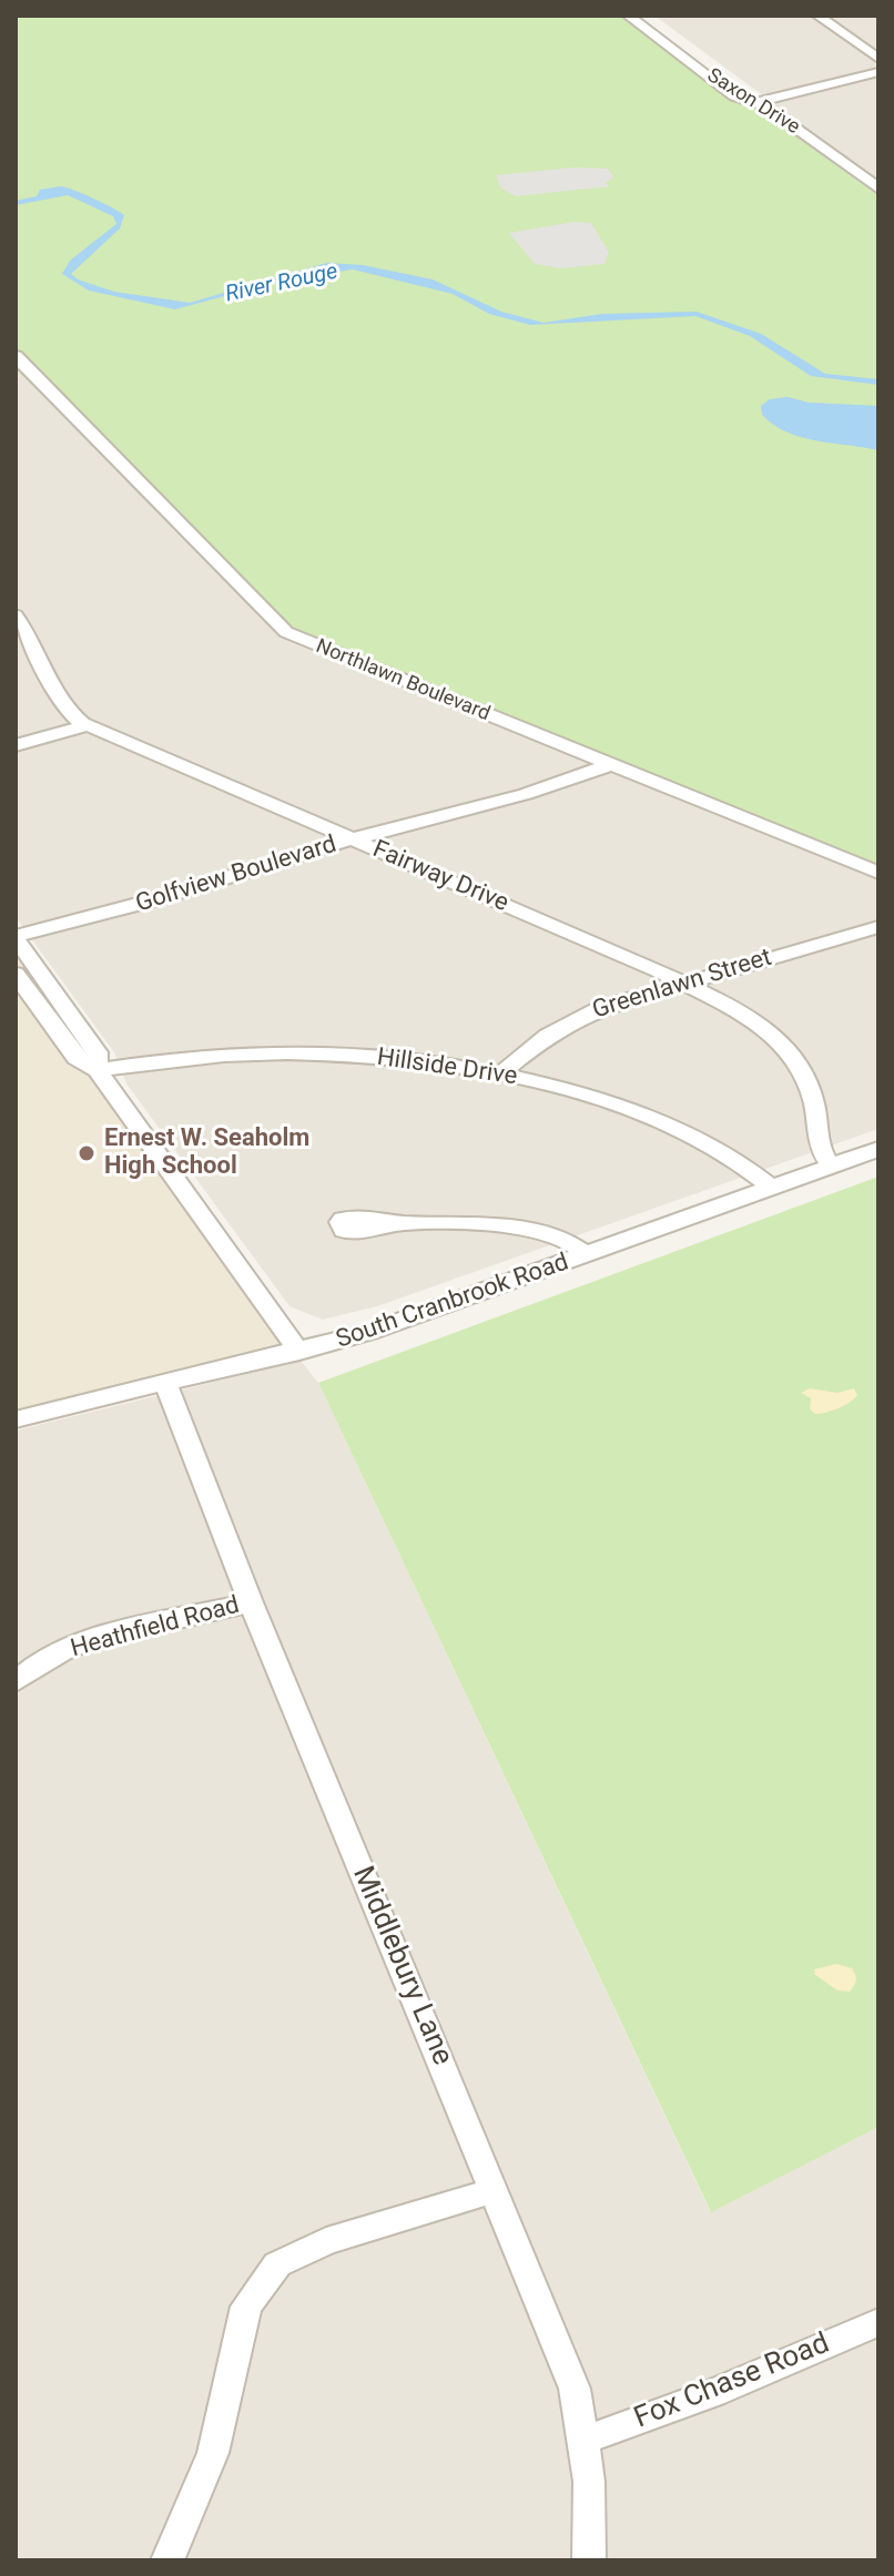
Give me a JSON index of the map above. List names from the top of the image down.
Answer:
{
  "streets": {
    "street": [
      "Saxon Drive",
      "Northlawn Boulevard",
      "Golfview Boulevard",
      "Fairway Drive",
      "Greenlawn Street",
      "Hillside Drive",
      "South Cranbrook Road",
      "Heathfield Road",
      "Middlebury Lane",
      "Fox Chase Road"
    ]
  },
  "crossings": [
    ["Northlawn Boulevard", "Golfview Boulevard"],
    ["Golfview Boulevard", "Fairway Drive"],
    ["Fairway Drive", "Greenlawn Street"],
    ["Fairway Drive", "South Cranbrook Road"],
    ["Greenlawn Street", "Hillside Drive"],
    ["Hillside Drive", "South Cranbrook Road"],
    ["South Cranbrook Road", "Middlebury Lane"],
    ["Heathfield Road", "Middlebury Lane"],
    ["Middlebury Lane", "Fox Chase Road"]
  ],
  "water": ["River Rouge"],
  "places": ["Ernest W. Seaholm High School"]
}
